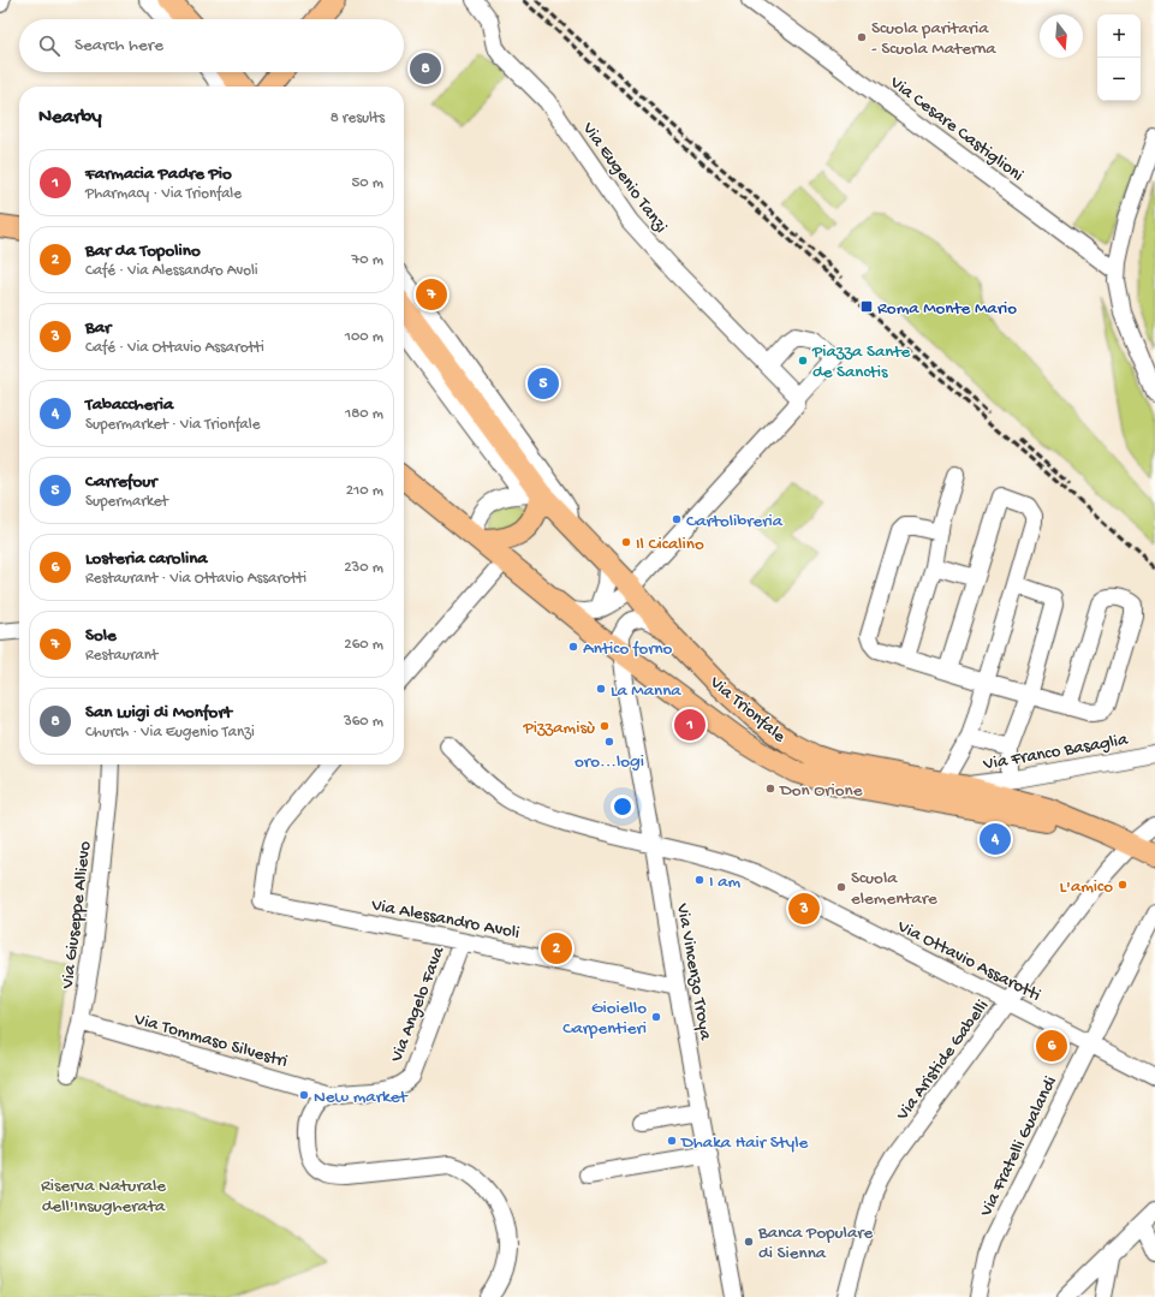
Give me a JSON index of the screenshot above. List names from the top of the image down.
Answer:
{
  "streets": {
    "main road": ["Via Trionfale"],
    "street": [
      "Via Cesare Castiglioni",
      "Via Eugenio Tanzi",
      "Via Franco Basaglia",
      "Via Giuseppe Allievo",
      "Via Alessandro Avoli",
      "Via Ottavio Assarotti",
      "Via Vincenzo Troya",
      "Via Angelo Fava",
      "Via Tommaso Silvestri",
      "Via Aristide Gabelli",
      "Via Fratelli Gualandi"
    ]
  },
  "crossings": [
    ["Via Trionfale", "Via Franco Basaglia"],
    ["Via Trionfale", "Via Vincenzo Troya"],
    ["Via Trionfale", "Via Aristide Gabelli"],
    ["Via Giuseppe Allievo", "Via Tommaso Silvestri"],
    ["Via Alessandro Avoli", "Via Vincenzo Troya"],
    ["Via Alessandro Avoli", "Via Angelo Fava"],
    ["Via Ottavio Assarotti", "Via Vincenzo Troya"],
    ["Via Ottavio Assarotti", "Via Aristide Gabelli"],
    ["Via Ottavio Assarotti", "Via Fratelli Gualandi"],
    ["Via Angelo Fava", "Via Tommaso Silvestri"]
  ],
  "parks": ["Riserva Naturale dell'Insugherata"],
  "places": {
    "other": [
      "Scuola paritaria - Scuola Materna",
      "Piazza Sante de Sanctis",
      "Cartolibreria",
      "Il Cicalino",
      "Antico forno",
      "La Manna",
      "Pizzamisù",
      "oro...logi",
      "Don Orione",
      "I am",
      "L'amico",
      "Scuola elementare",
      "Gioiello Carpentieri",
      "New market",
      "Dhaka Hair Style",
      "Banca Populare di Sienna"
    ],
    "transit": ["Roma Monte Mario"]
  },
  "north": "bottom",
  "page": {
    "map_buttons": ["+", "−"],
    "search": "Search here",
    "pins": [
      "8",
      "7",
      "5",
      "1",
      "4",
      "3",
      "2",
      "6"
    ],
    "heading": ["Nearby", "8 results"],
    "list": [
      {
        "mark": "1",
        "name": "Farmacia Padre Pio",
        "note": "Pharmacy · Via Trionfale",
        "value": "50 m"
      },
      {
        "mark": "2",
        "name": "Bar da Topolino",
        "note": "Café · Via Alessandro Avoli",
        "value": "70 m"
      },
      {
        "mark": "3",
        "name": "Bar",
        "note": "Café · Via Ottavio Assarotti",
        "value": "100 m"
      },
      {
        "mark": "4",
        "name": "Tabaccheria",
        "note": "Supermarket · Via Trionfale",
        "value": "180 m"
      },
      {
        "mark": "5",
        "name": "Carrefour",
        "note": "Supermarket",
        "value": "210 m"
      },
      {
        "mark": "6",
        "name": "Losteria carolina",
        "note": "Restaurant · Via Ottavio Assarotti",
        "value": "230 m"
      },
      {
        "mark": "7",
        "name": "Sole",
        "note": "Restaurant",
        "value": "260 m"
      },
      {
        "mark": "8",
        "name": "San Luigi di Monfort",
        "note": "Church · Via Eugenio Tanzi",
        "value": "360 m"
      }
    ]
  }
}
